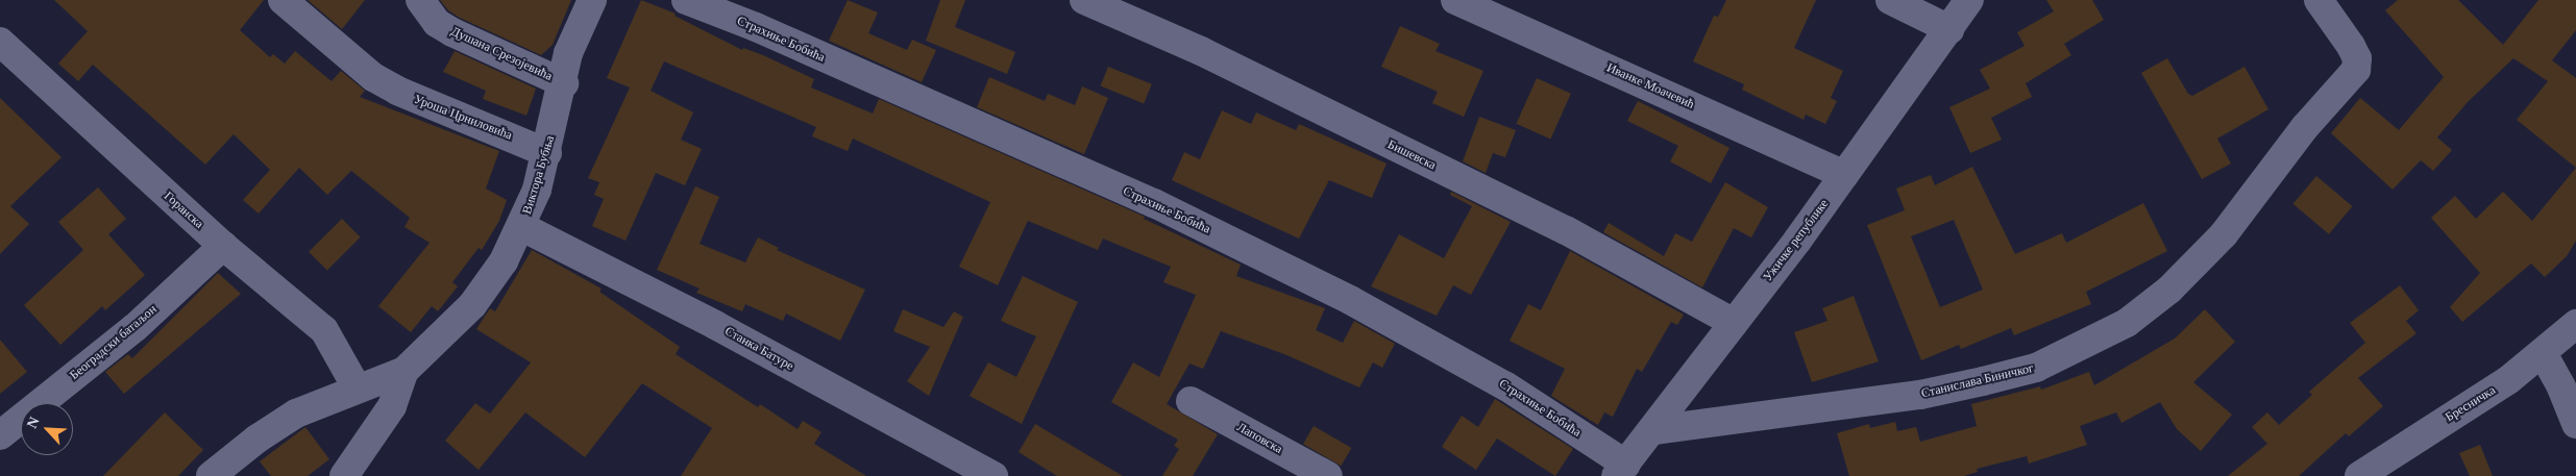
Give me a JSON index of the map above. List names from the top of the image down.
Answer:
{
  "streets": {
    "street": [
      "Страхиње Бобића",
      "Душана Срезојевића",
      "Иванке Моачевић",
      "Уроша Црниловића",
      "Бишевска",
      "Виктора Бубња",
      "Горанска",
      "Ужичке републике",
      "Београдски батаљон",
      "Станка Батуре",
      "Станислава Биничког",
      "Бресничка",
      "Лаповска"
    ]
  },
  "crossings": [
    ["Страхиње Бобића", "Ужичке републике"],
    ["Душана Срезојевића", "Виктора Бубња"],
    ["Иванке Моачевић", "Ужичке републике"],
    ["Уроша Црниловића", "Виктора Бубња"],
    ["Бишевска", "Ужичке републике"],
    ["Виктора Бубња", "Горанска"],
    ["Виктора Бубња", "Станка Батуре"],
    ["Горанска", "Београдски батаљон"],
    ["Ужичке републике", "Станислава Биничког"]
  ],
  "north": "top left"
}
